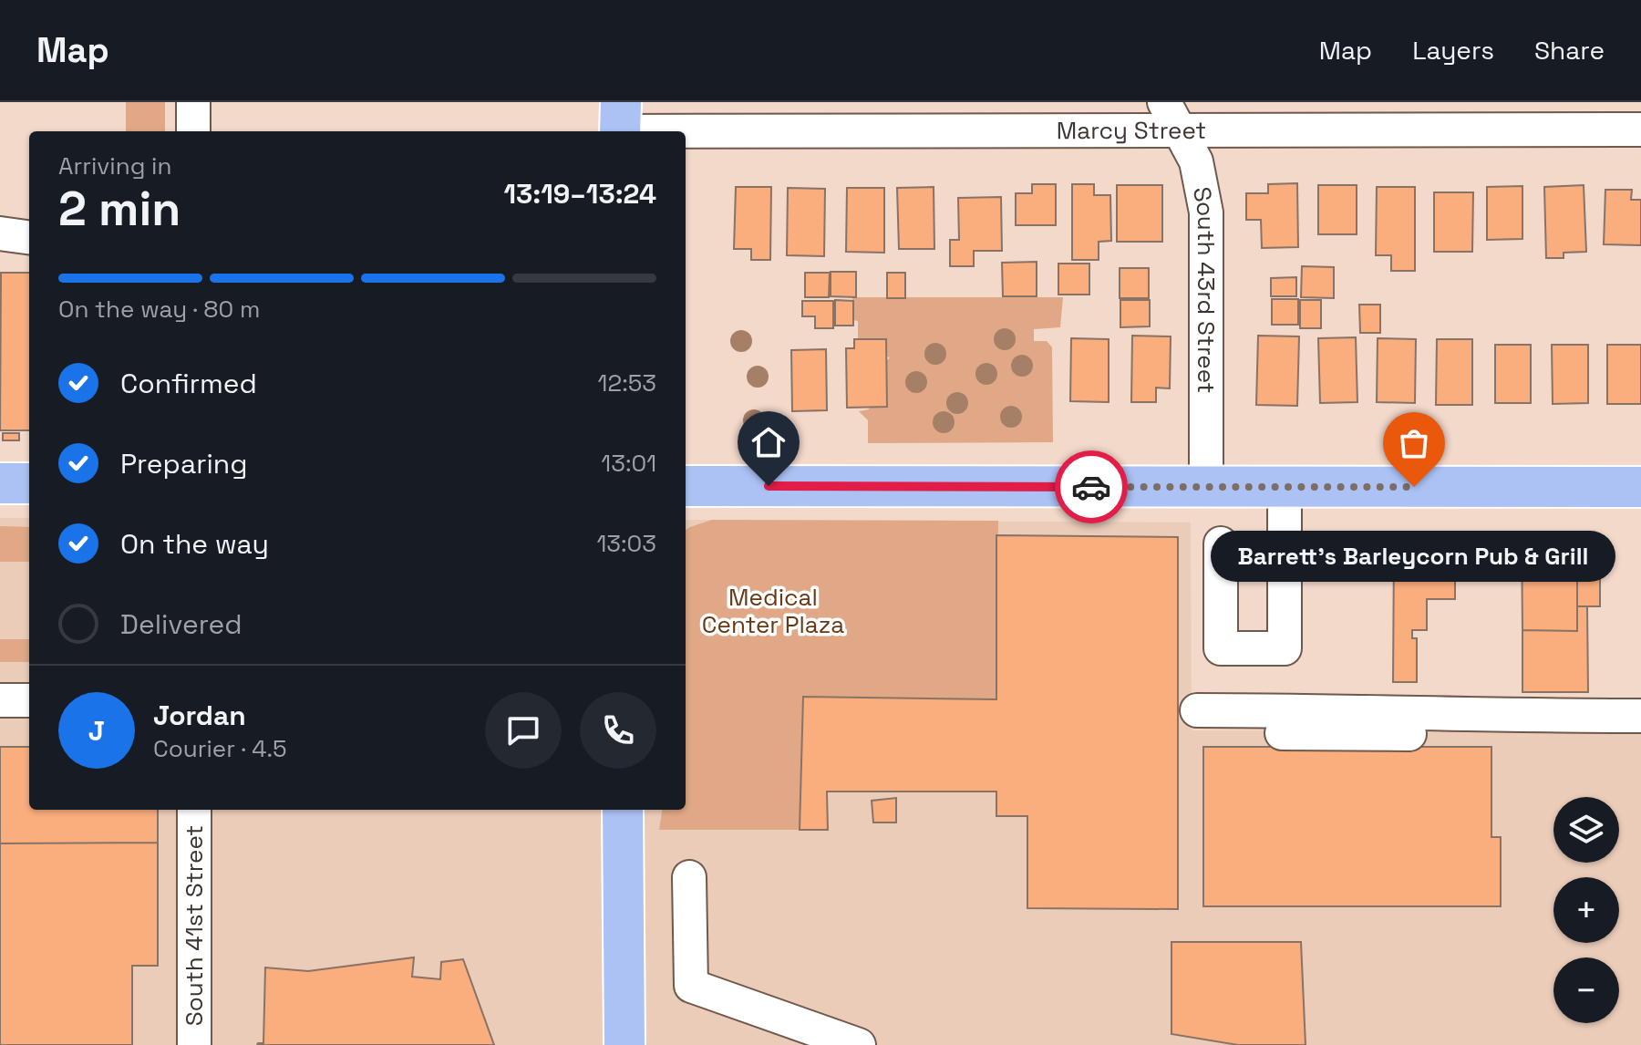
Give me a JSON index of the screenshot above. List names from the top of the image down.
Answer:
{
  "streets": {
    "street": ["Marcy Street", "South 43rd Street", "South 41st Street"]
  },
  "crossings": [
    ["Marcy Street", "South 43rd Street"]
  ],
  "parks": ["Medical Center Plaza"],
  "places": ["Barrett's Barleycorn Pub & Grill"],
  "page": {
    "header": "Map",
    "nav": ["Map", "Layers", "Share"],
    "heading": ["2 min", "Arriving in", "13:19–13:24"],
    "panel": ["Jordan", "Courier · 4.5"],
    "bar": "On the way · 80 m",
    "list": [
      ["Confirmed", "12:53"],
      ["Preparing", "13:01"],
      ["On the way", "13:03"],
      "Delivered"
    ],
    "bubble": "Barrett's Barleycorn Pub & Grill",
    "round": "J",
    "map_buttons": ["+", "−"]
  }
}
